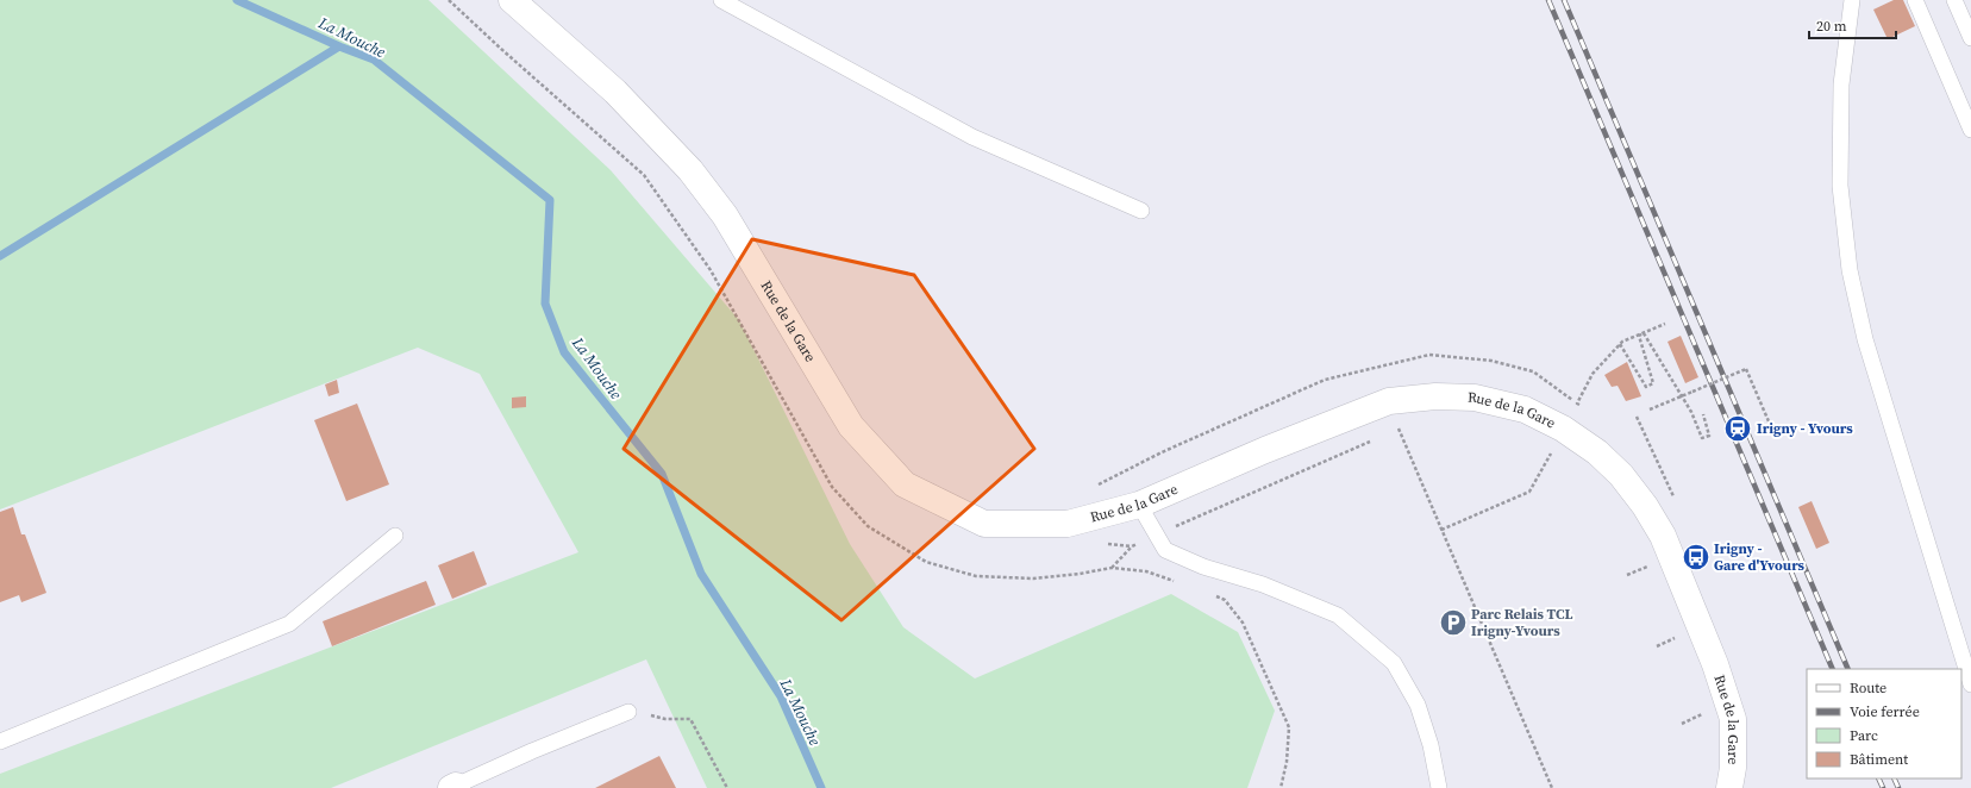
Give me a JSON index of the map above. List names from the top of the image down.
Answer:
{
  "streets": {
    "street": ["Rue de la Gare"]
  },
  "water": ["La Mouche"],
  "places": {
    "station": ["Irigny - Yvours"],
    "bus stop": ["Irigny - Gare d'Yvours"],
    "parking": ["Parc Relais TCL Irigny-Yvours"]
  },
  "legend": [
    "Route",
    "Voie ferrée",
    "Parc",
    "Bâtiment"
  ],
  "scale_bar": "20 m"
}
